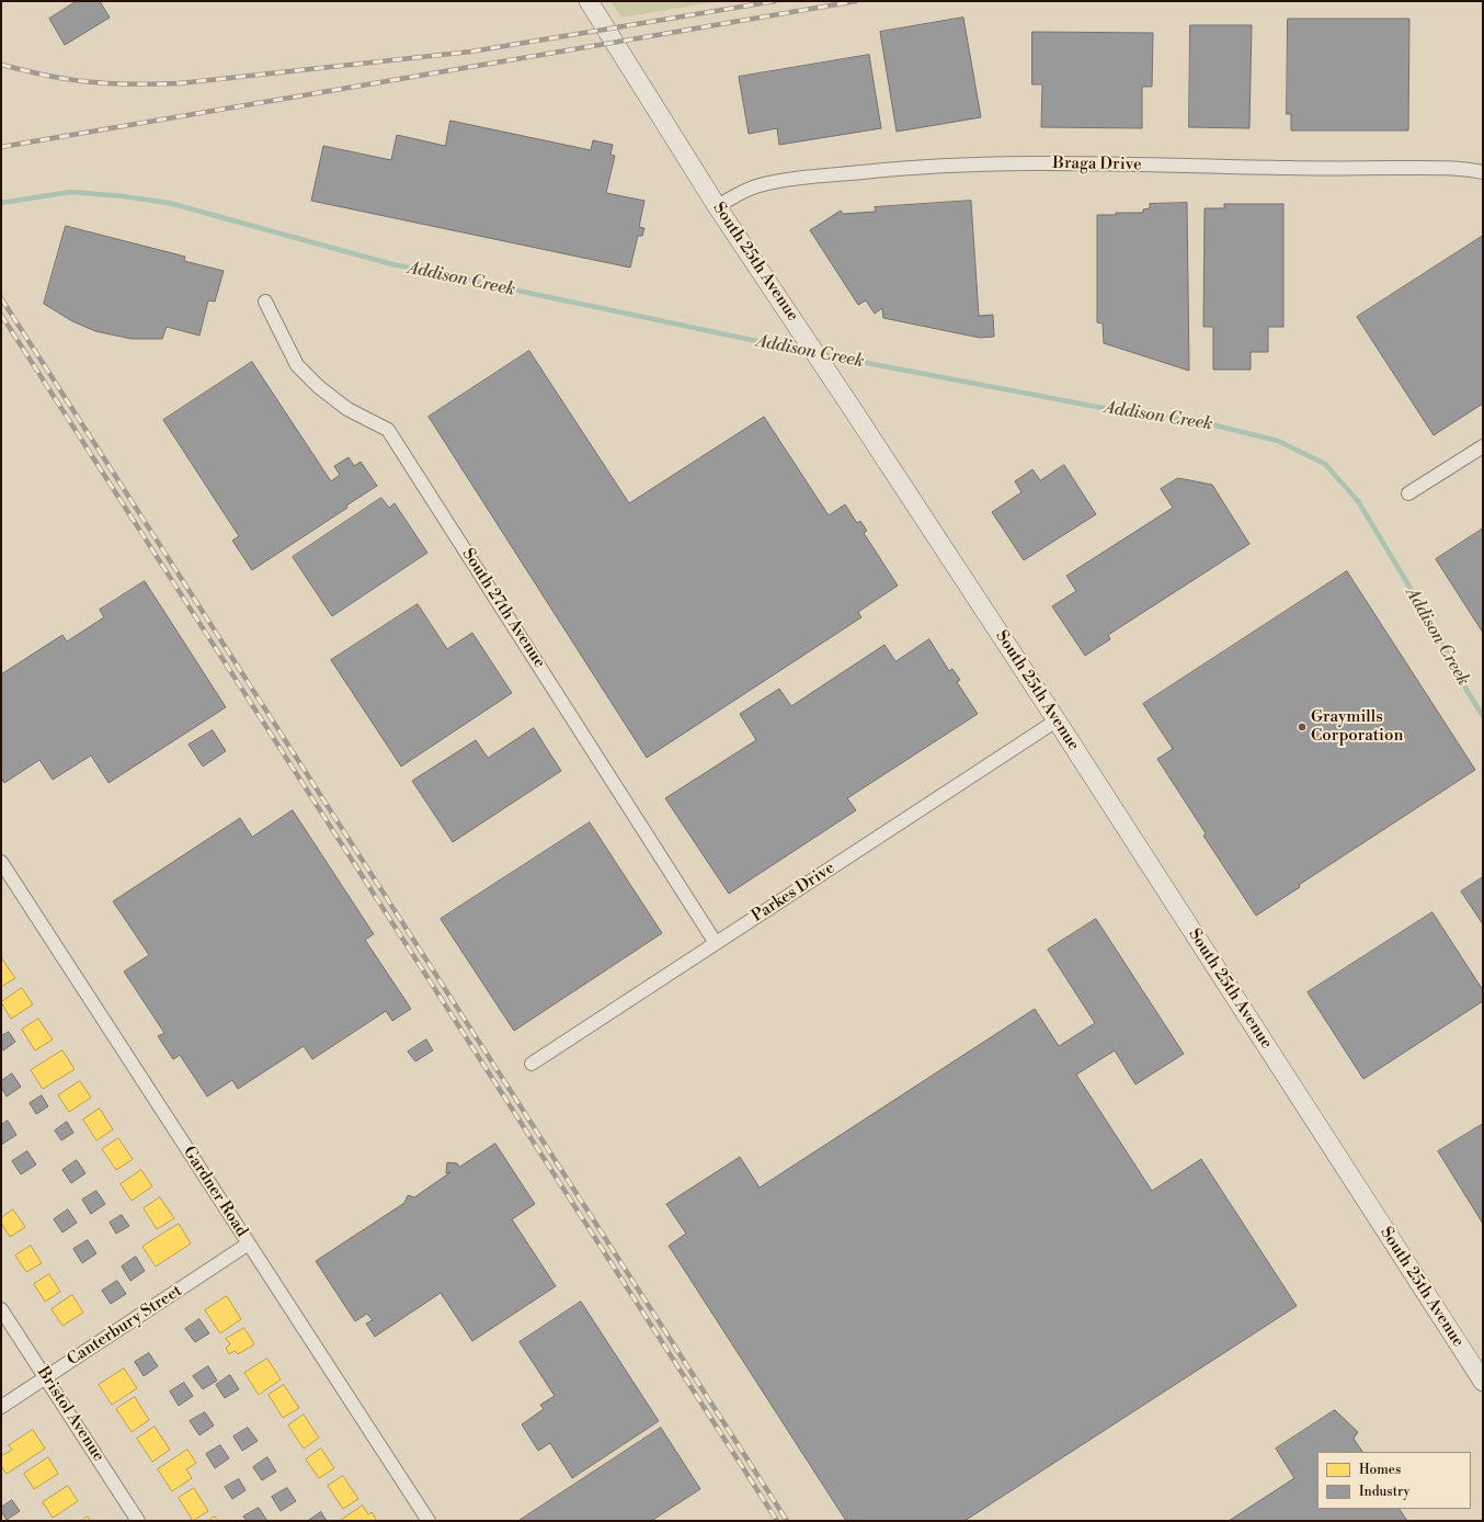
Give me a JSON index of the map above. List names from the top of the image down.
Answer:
{
  "streets": {
    "main road": ["South 25th Avenue"],
    "street": [
      "Braga Drive",
      "South 27th Avenue",
      "Parkes Drive",
      "Gardner Road",
      "Canterbury Street",
      "Bristol Avenue"
    ]
  },
  "crossings": [
    ["Braga Drive", "South 25th Avenue"],
    ["South 25th Avenue", "Parkes Drive"],
    ["South 27th Avenue", "Parkes Drive"],
    ["Gardner Road", "Canterbury Street"],
    ["Canterbury Street", "Bristol Avenue"]
  ],
  "water": ["Addison Creek"],
  "places": ["Graymills Corporation"],
  "legend": ["Homes", "Industry"]
}
